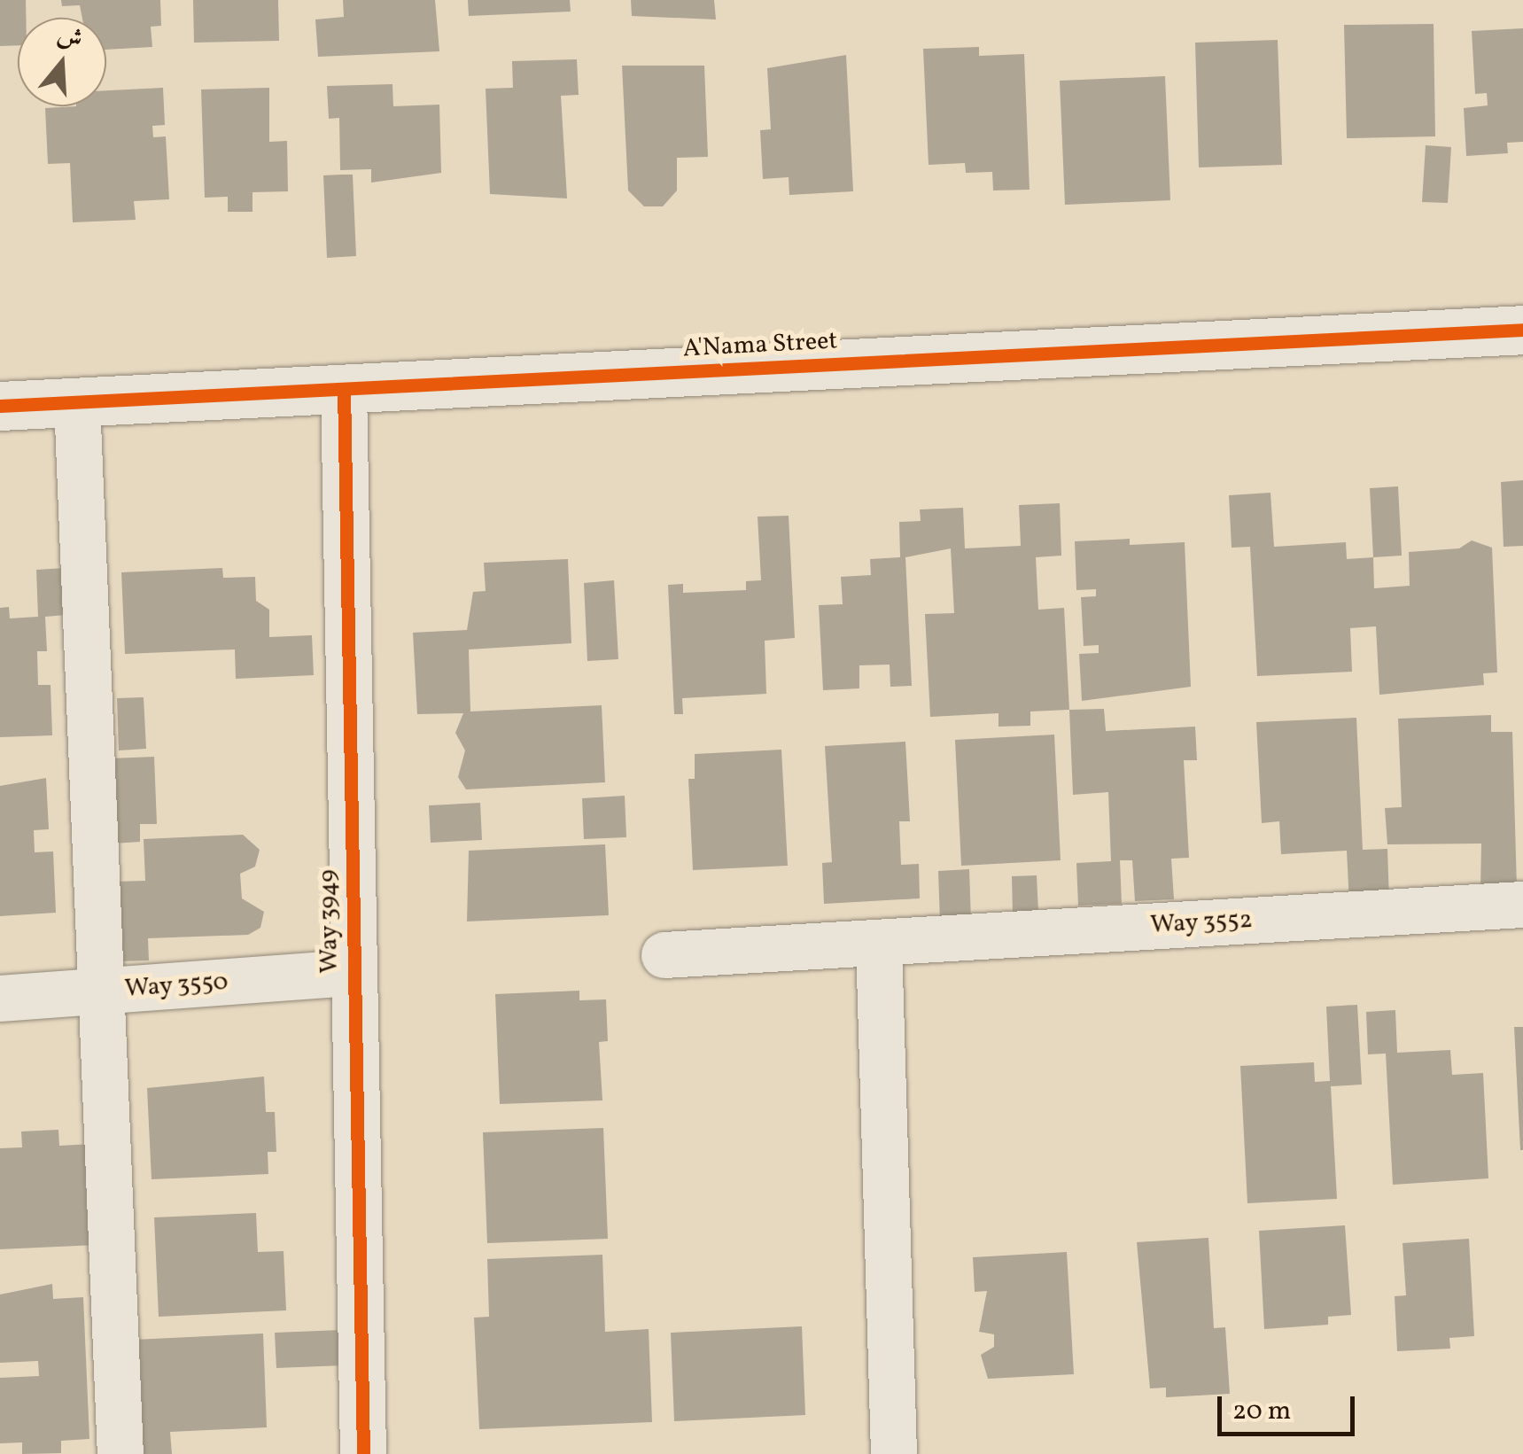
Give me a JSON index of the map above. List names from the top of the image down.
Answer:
{
  "streets": {
    "street": [
      "A'Nama Street",
      "Way 3949",
      "Way 3552",
      "Way 3550"
    ]
  },
  "crossings": [
    ["A'Nama Street", "Way 3949"],
    ["Way 3949", "Way 3550"]
  ],
  "scale_bar": "20 m",
  "north": "top"
}
